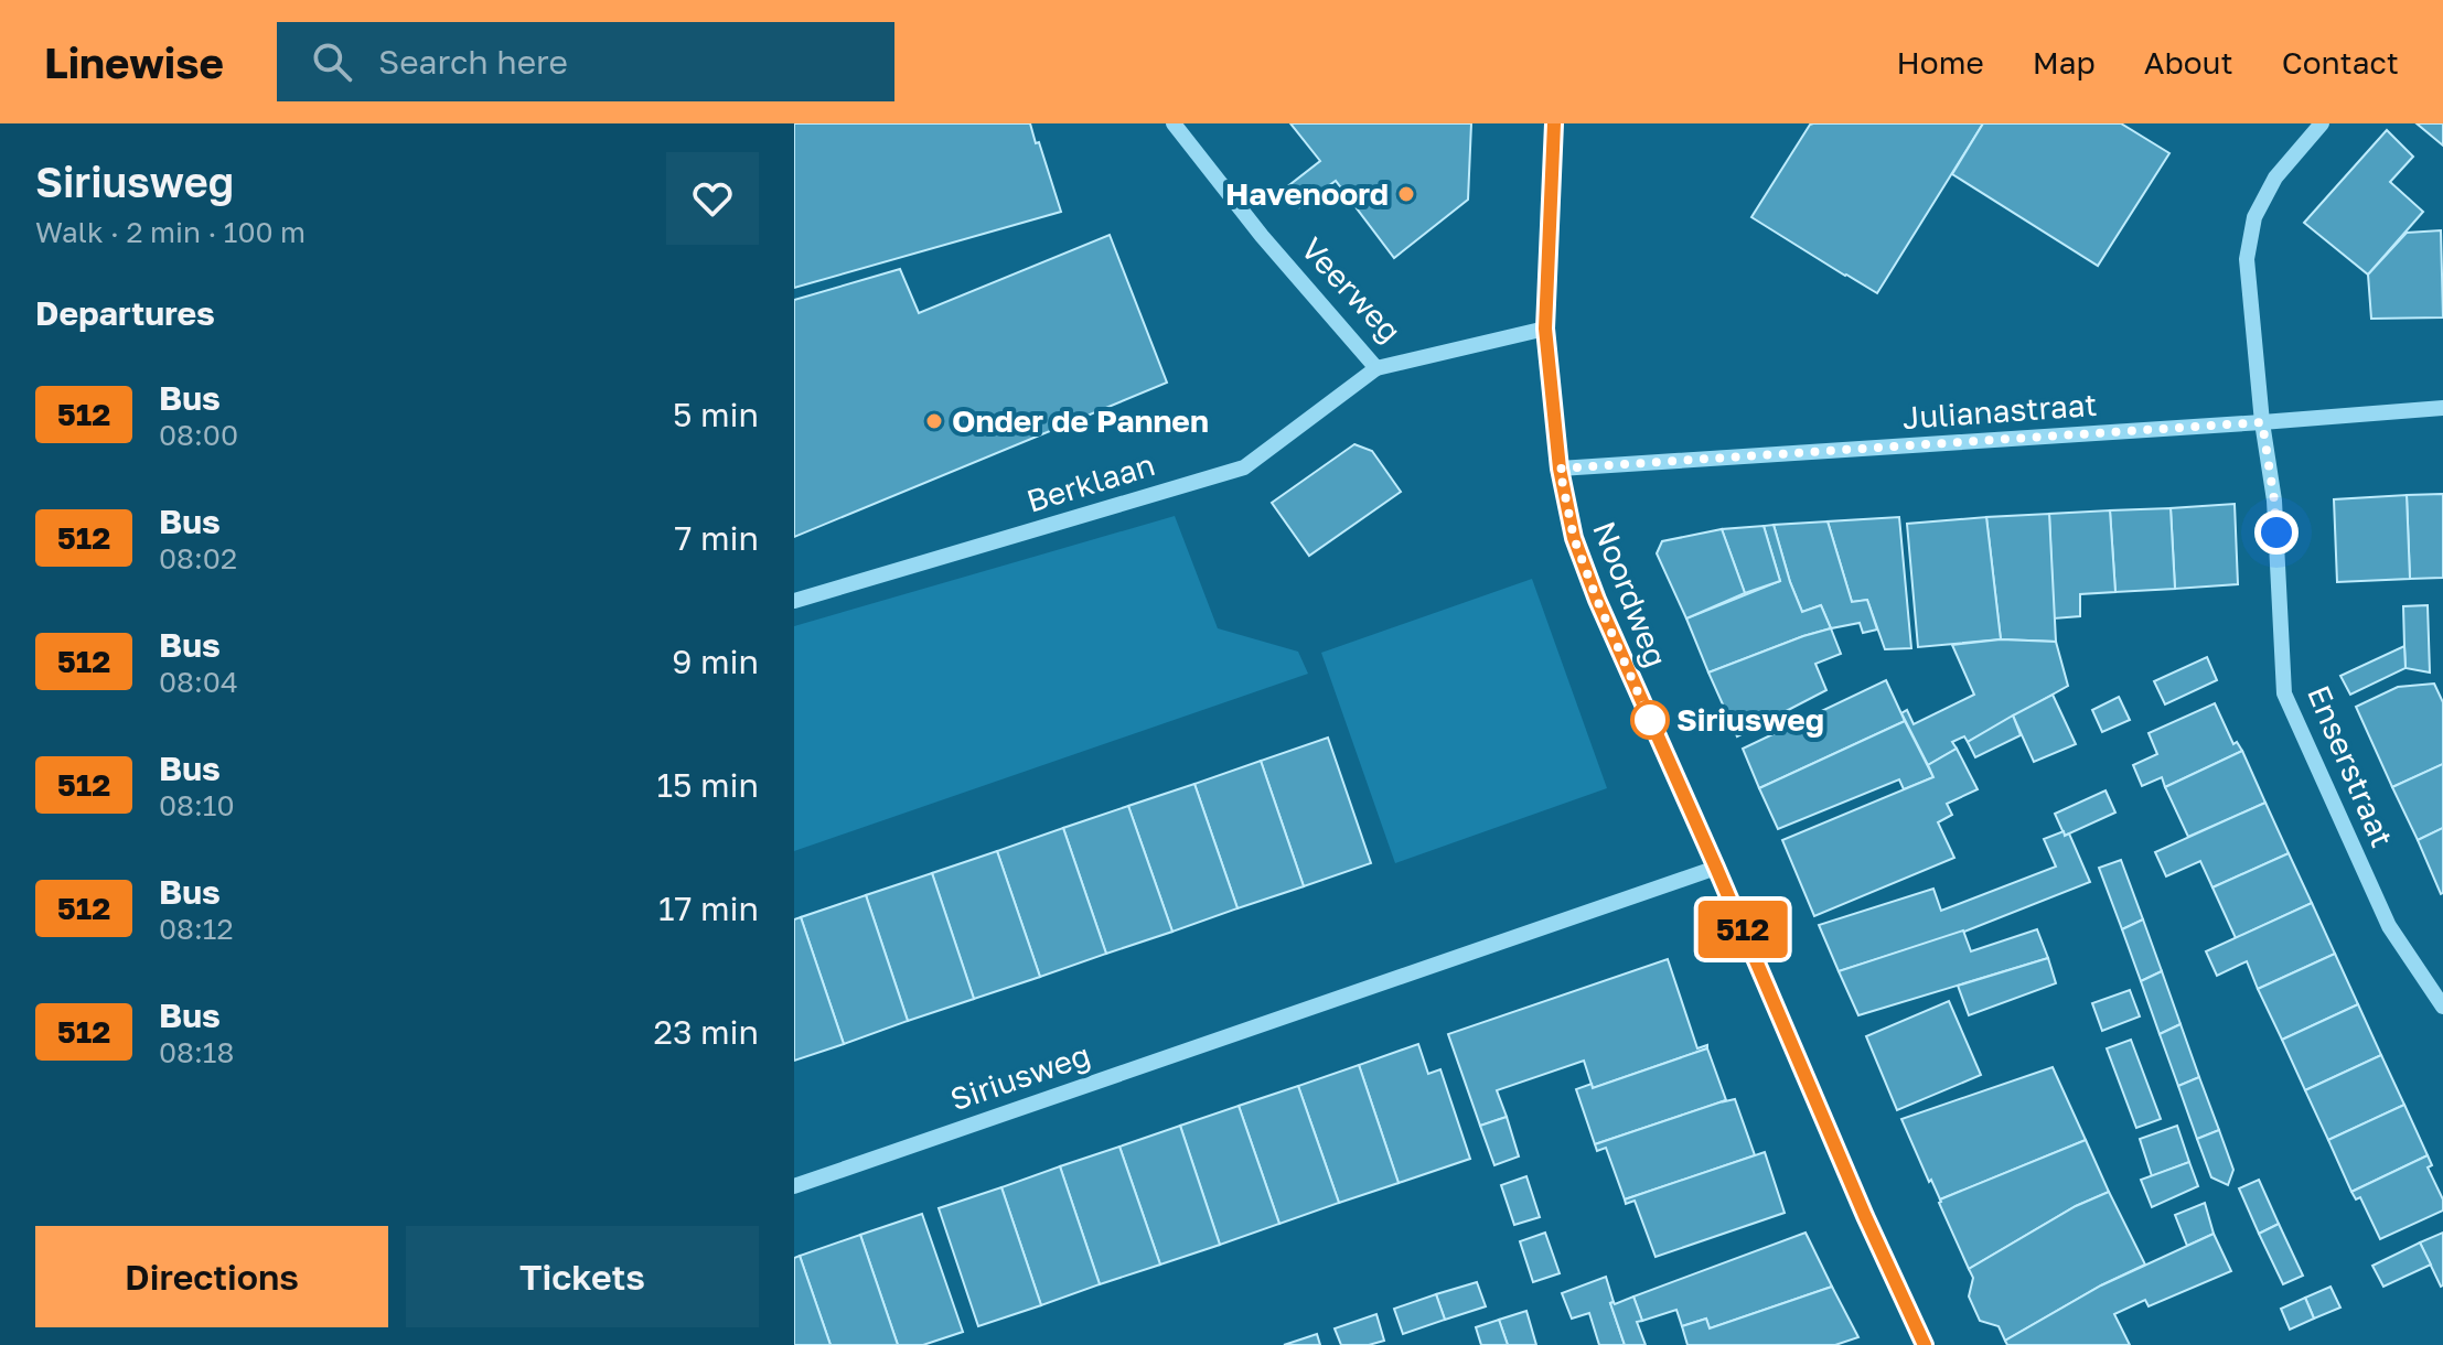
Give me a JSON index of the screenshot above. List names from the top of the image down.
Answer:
{
  "streets": {
    "street": [
      "Veerweg",
      "Julianastraat",
      "Berklaan",
      "Noordweg",
      "Enserstraat",
      "Siriusweg"
    ]
  },
  "crossings": [
    ["Veerweg", "Berklaan"],
    ["Veerweg", "Noordweg"],
    ["Julianastraat", "Noordweg"],
    ["Julianastraat", "Enserstraat"],
    ["Noordweg", "Siriusweg"]
  ],
  "places": ["Havenoord", "Onder de Pannen", "Siriusweg"],
  "lines": ["bus line 512"],
  "page": {
    "header": "Linewise",
    "search": "Search here",
    "nav": [
      "Home",
      "Map",
      "About",
      "Contact"
    ],
    "heading": [
      ["Siriusweg", "Walk · 2 min · 100 m"],
      "Departures"
    ],
    "on_map": "512",
    "list": [
      {
        "mark": "512",
        "name": "Bus",
        "note": "08:00",
        "value": "5 min"
      },
      {
        "mark": "512",
        "name": "Bus",
        "note": "08:02",
        "value": "7 min"
      },
      {
        "mark": "512",
        "name": "Bus",
        "note": "08:04",
        "value": "9 min"
      },
      {
        "mark": "512",
        "name": "Bus",
        "note": "08:10",
        "value": "15 min"
      },
      {
        "mark": "512",
        "name": "Bus",
        "note": "08:12",
        "value": "17 min"
      },
      {
        "mark": "512",
        "name": "Bus",
        "note": "08:18",
        "value": "23 min"
      }
    ],
    "buttons": ["Directions", "Tickets"]
  }
}
